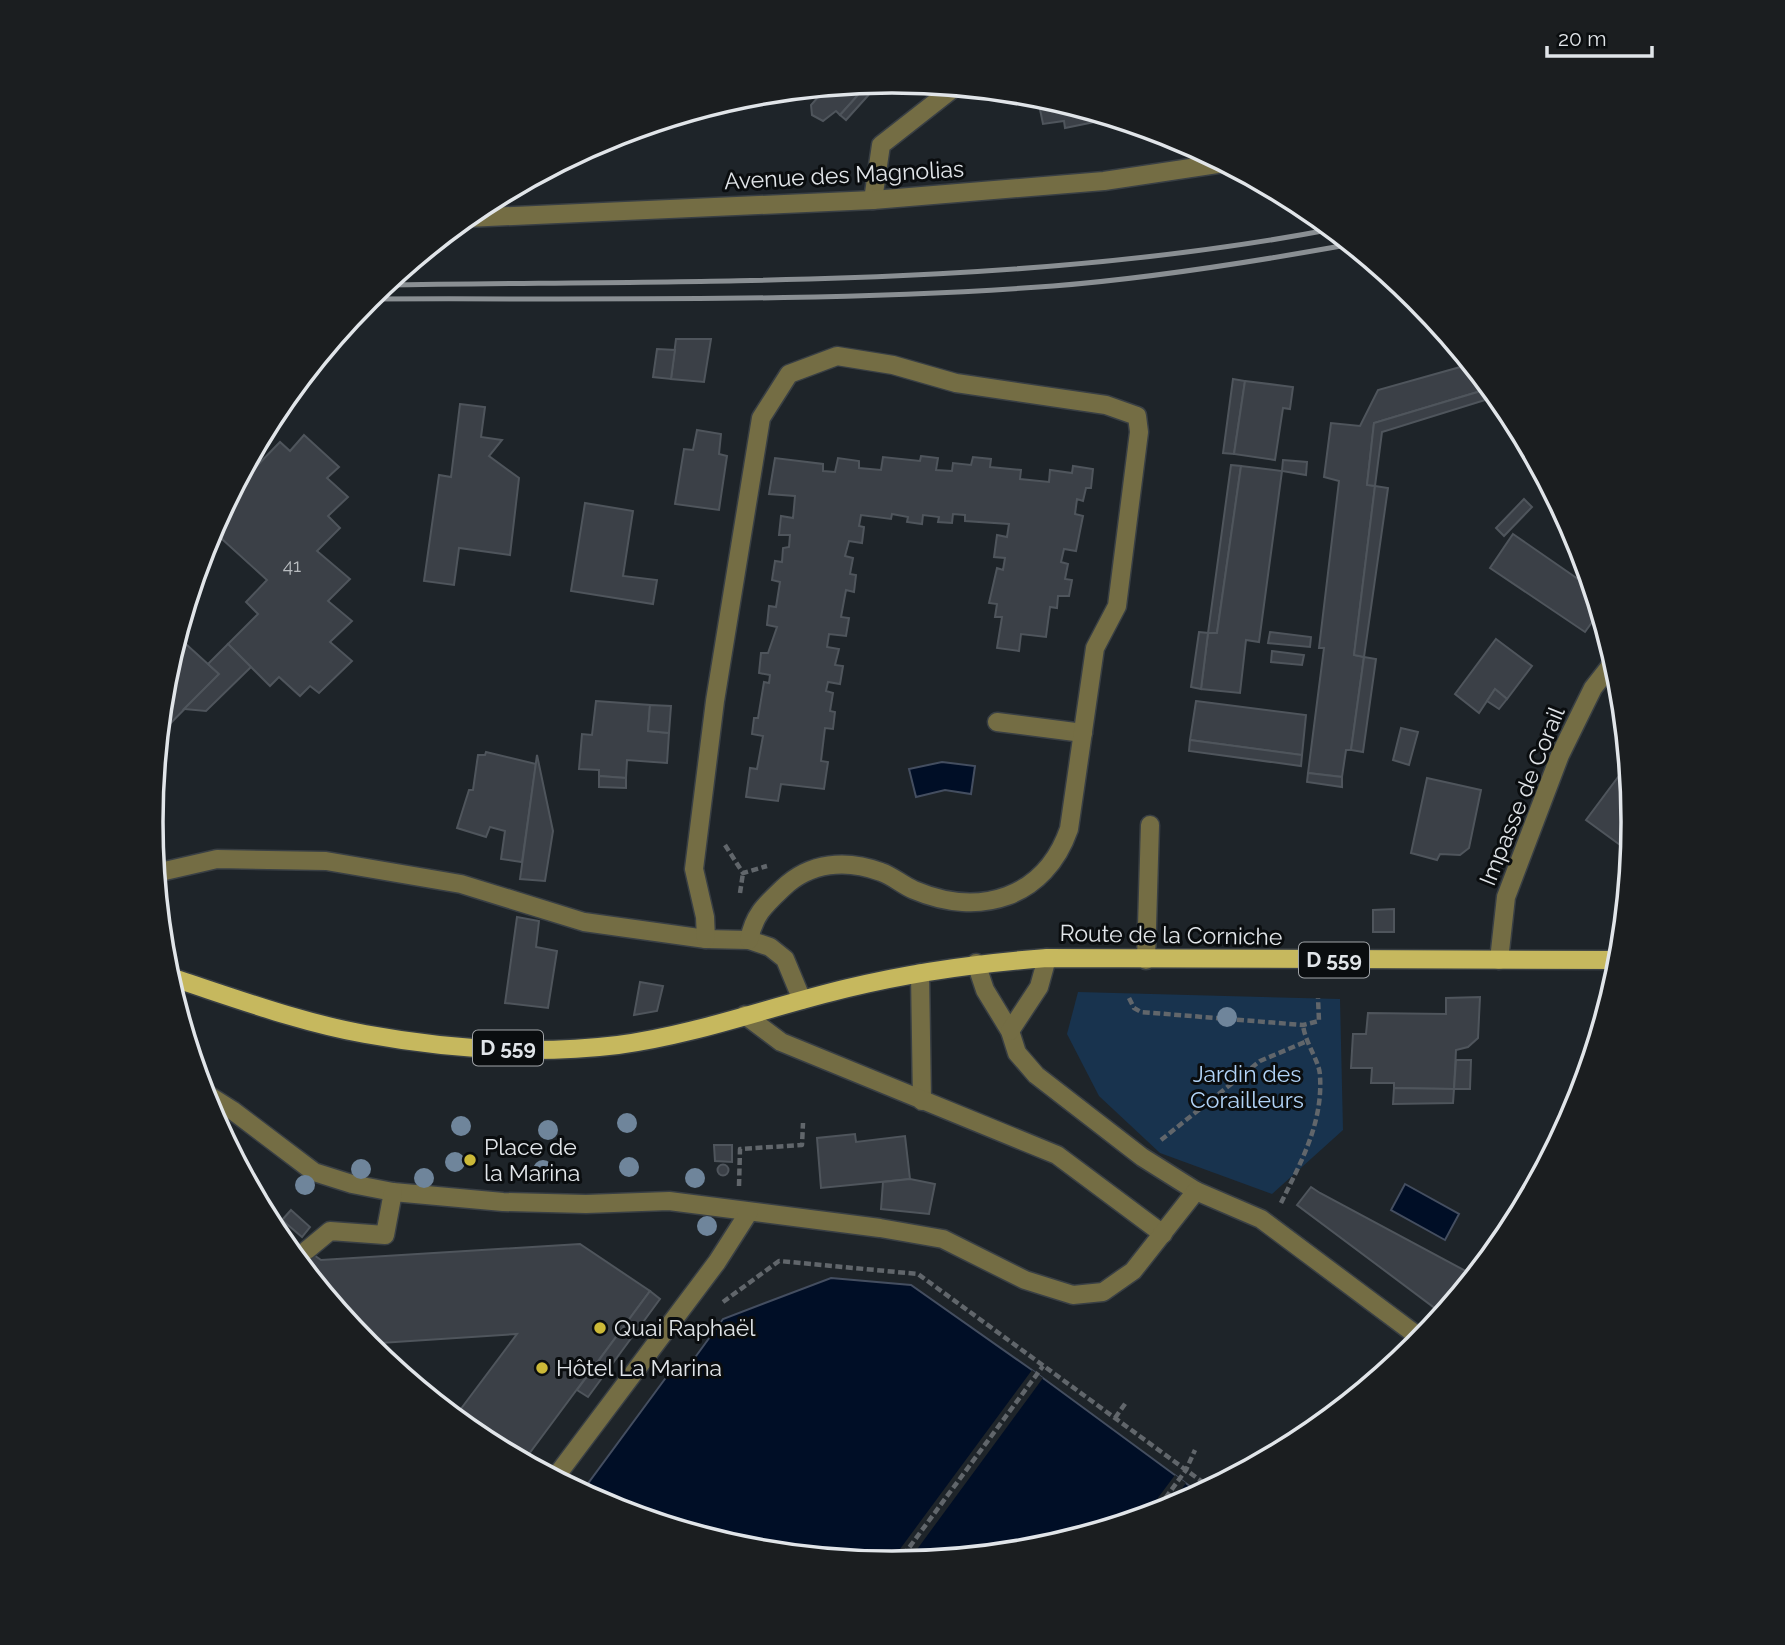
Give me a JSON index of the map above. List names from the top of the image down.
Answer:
{
  "streets": {
    "main road": ["Route de la Corniche", "D 559"],
    "street": ["Avenue des Magnolias", "Impasse de Corail"]
  },
  "crossings": [
    ["Impasse de Corail", "Route de la Corniche"],
    ["Route de la Corniche", "D 559"]
  ],
  "parks": ["Jardin des Corailleurs"],
  "places": ["Place de la Marina", "Quai Raphaël", "Hôtel La Marina"],
  "house_numbers": ["41"],
  "scale_bar": "20 m"
}
